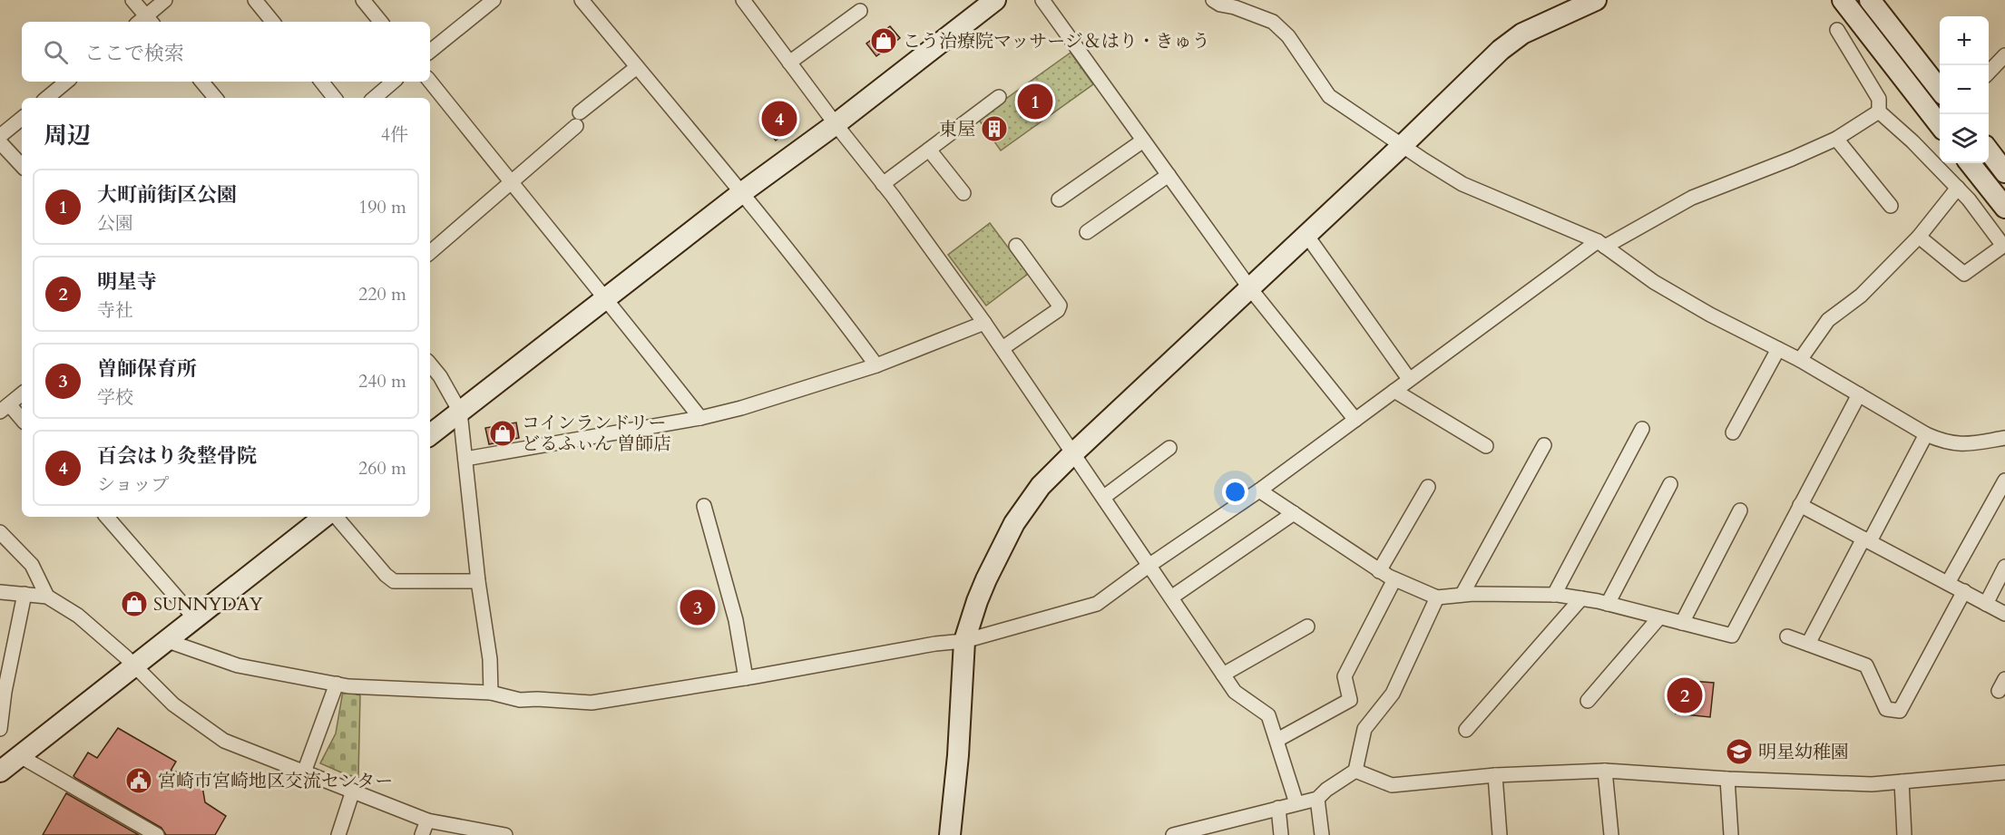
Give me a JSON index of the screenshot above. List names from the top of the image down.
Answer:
{
  "places": {
    "shop": ["こう治療院マッサージ＆はり・きゅう", "コインランドリー どるふぃん 曽師店", "SUNNYDAY"],
    "building": ["東屋"],
    "school or university": ["明星幼稚園"],
    "public building": ["宮崎市宮崎地区交流センター"]
  },
  "page": {
    "map_buttons": ["+", "−"],
    "search": "ここで検索",
    "pins": [
      "1",
      "4",
      "3",
      "2"
    ],
    "heading": ["周辺", "4件"],
    "list": [
      {
        "mark": "1",
        "name": "大町前街区公園",
        "note": "公園",
        "value": "190 m"
      },
      {
        "mark": "2",
        "name": "明星寺",
        "note": "寺社",
        "value": "220 m"
      },
      {
        "mark": "3",
        "name": "曽師保育所",
        "note": "学校",
        "value": "240 m"
      },
      {
        "mark": "4",
        "name": "百会はり灸整骨院",
        "note": "ショップ",
        "value": "260 m"
      }
    ]
  }
}
